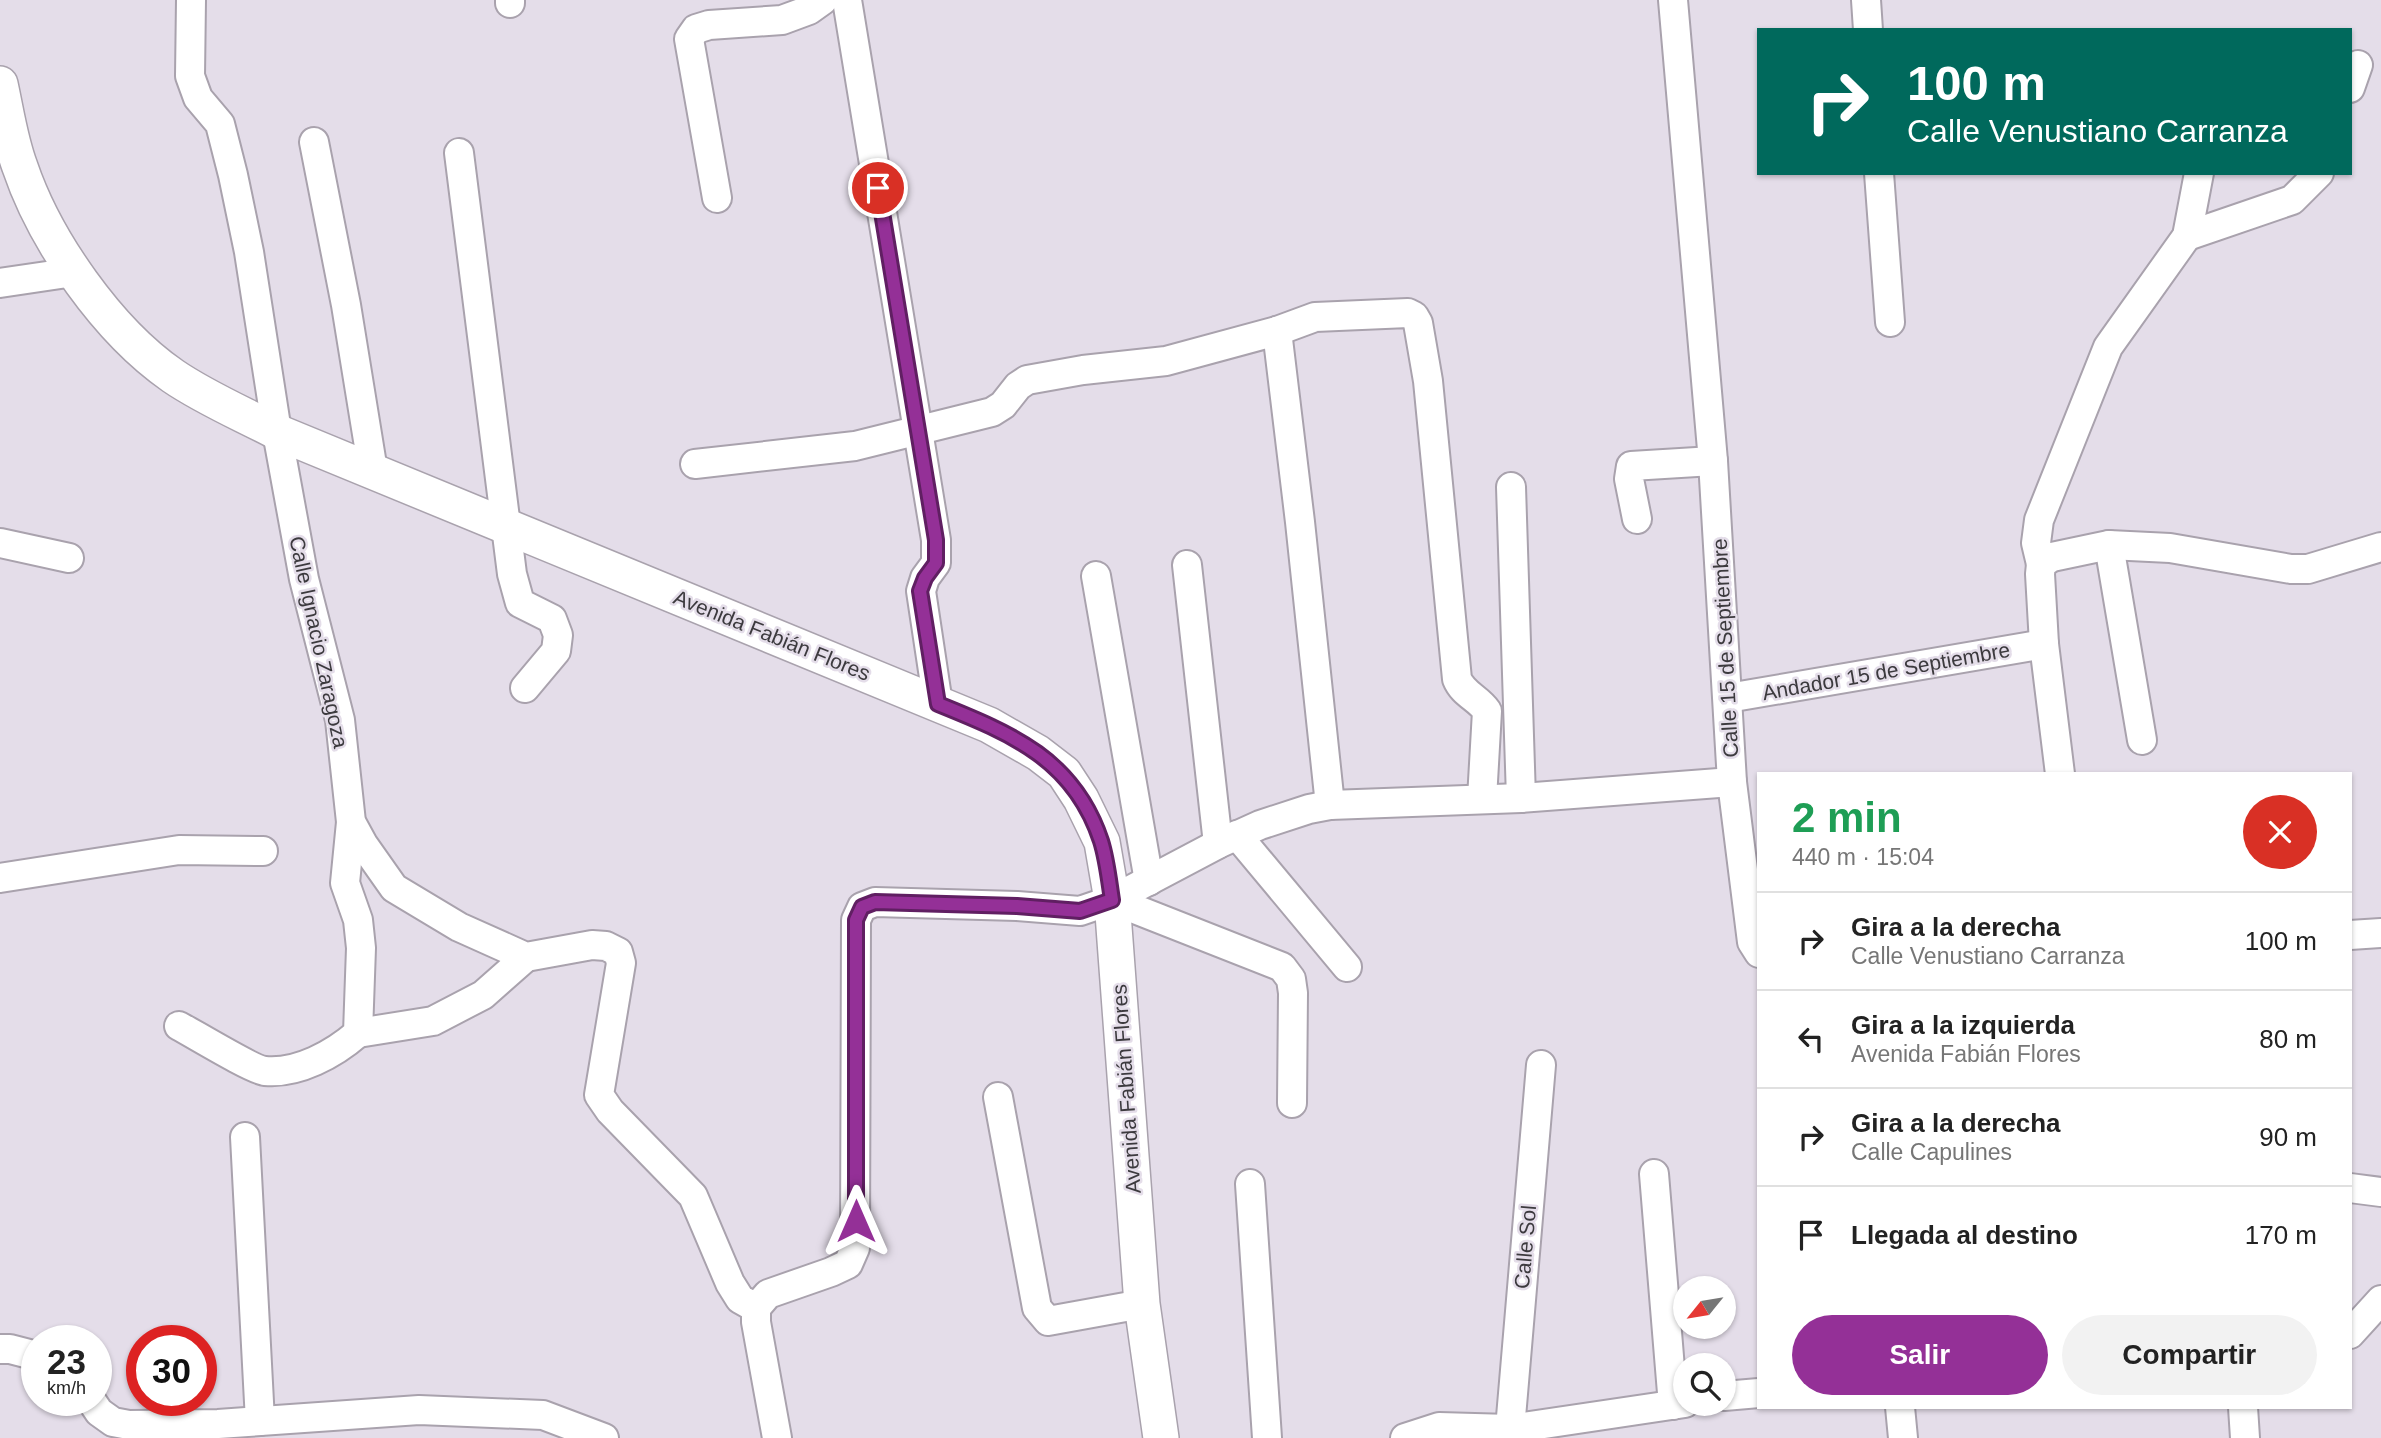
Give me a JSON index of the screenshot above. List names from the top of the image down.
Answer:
{
  "streets": {
    "main road": ["Avenida Fabián Flores"],
    "street": [
      "Calle Ignacio Zaragoza",
      "Calle 15 de Septiembre",
      "Andador 15 de Septiembre",
      "Calle Sol"
    ]
  },
  "crossings": [
    ["Avenida Fabián Flores", "Calle Ignacio Zaragoza"],
    ["Avenida Fabián Flores", "Calle 15 de Septiembre"],
    ["Calle 15 de Septiembre", "Andador 15 de Septiembre"]
  ],
  "north": "bottom left",
  "page": {
    "turn": ["100 m", "Calle Venustiano Carranza"],
    "heading": ["2 min", "440 m · 15:04"],
    "list": [
      {
        "name": "Gira a la derecha",
        "note": "Calle Venustiano Carranza",
        "value": "100 m"
      },
      {
        "name": "Gira a la izquierda",
        "note": "Avenida Fabián Flores",
        "value": "80 m"
      },
      {
        "name": "Gira a la derecha",
        "note": "Calle Capulines",
        "value": "90 m"
      },
      {
        "name": "Llegada al destino",
        "value": "170 m"
      }
    ],
    "buttons": ["Salir", "Compartir"],
    "speed": "23 km/h",
    "limit": "30"
  }
}
